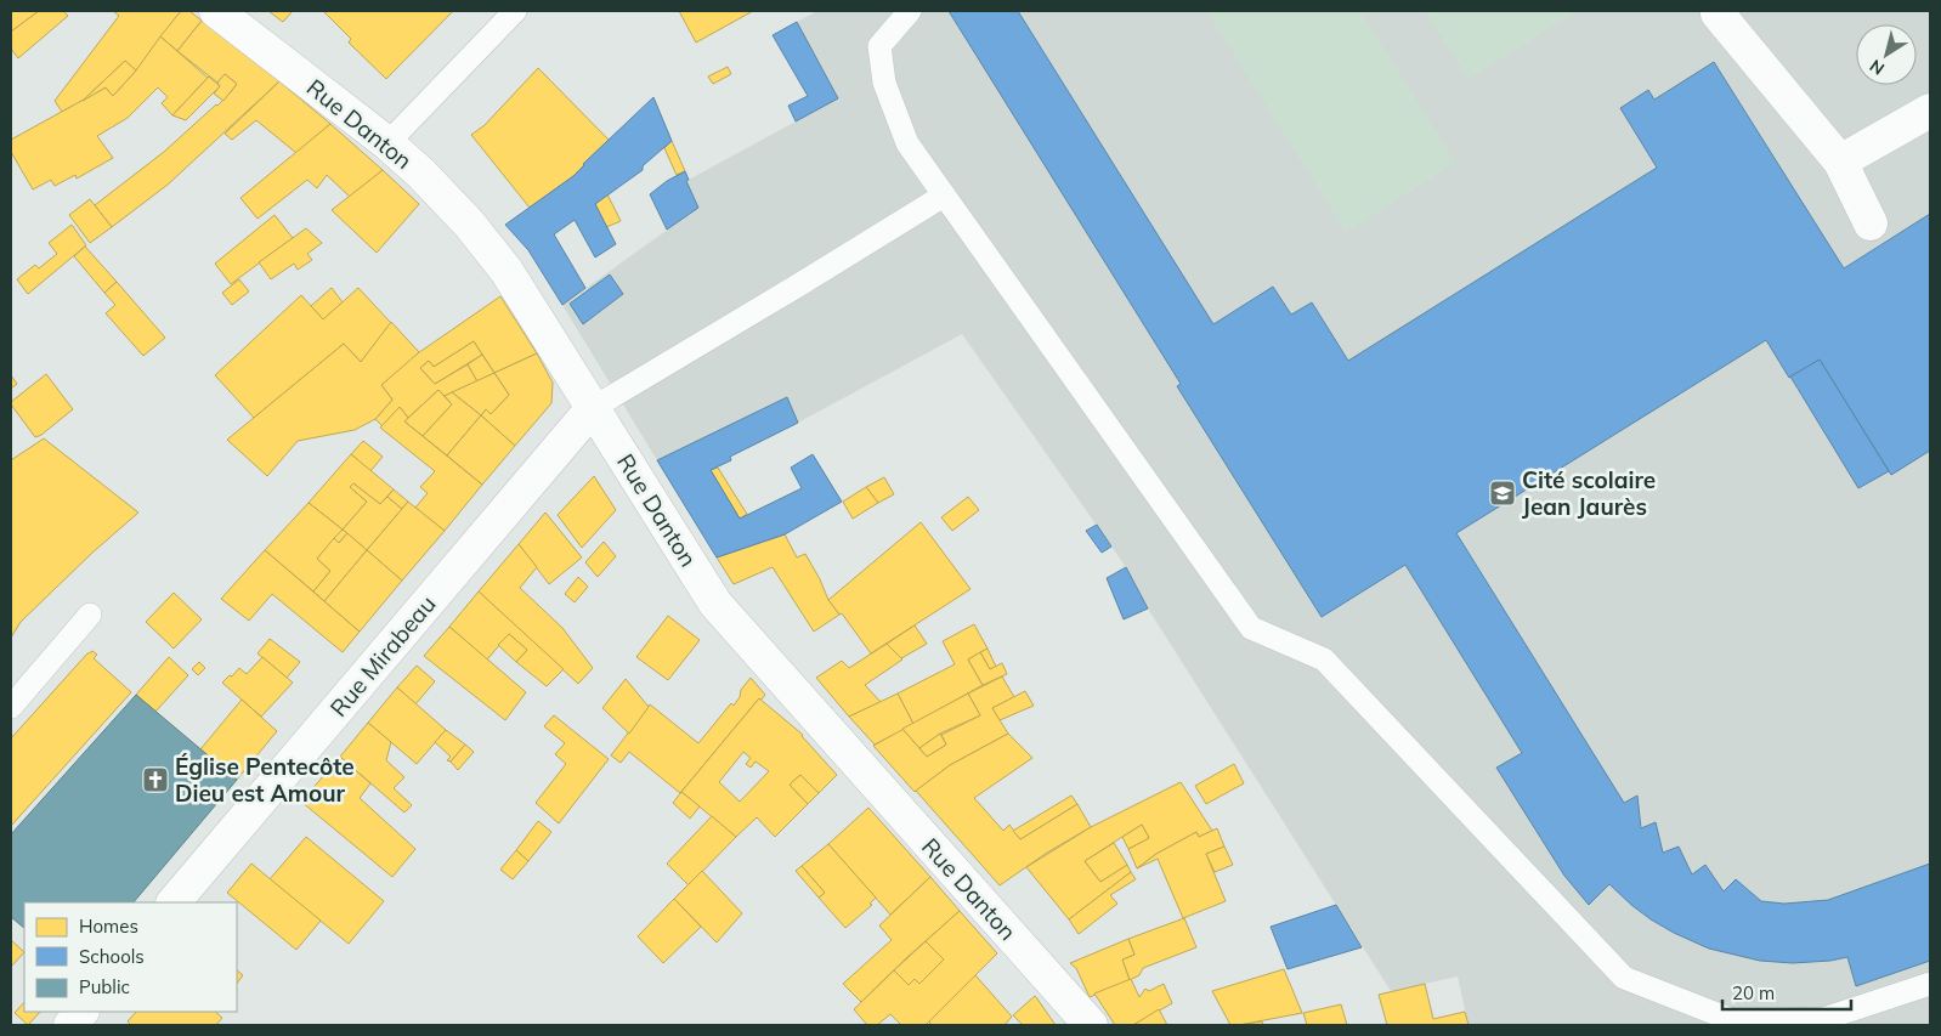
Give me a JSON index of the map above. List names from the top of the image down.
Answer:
{
  "streets": {
    "street": ["Rue Danton", "Rue Mirabeau"]
  },
  "crossings": [
    ["Rue Danton", "Rue Mirabeau"]
  ],
  "places": {
    "school or university": ["Cité scolaire Jean Jaurès"],
    "church": ["Église Pentecôte Dieu est Amour"]
  },
  "legend": ["Homes", "Schools", "Public"],
  "scale_bar": "20 m",
  "north": "bottom left"
}
